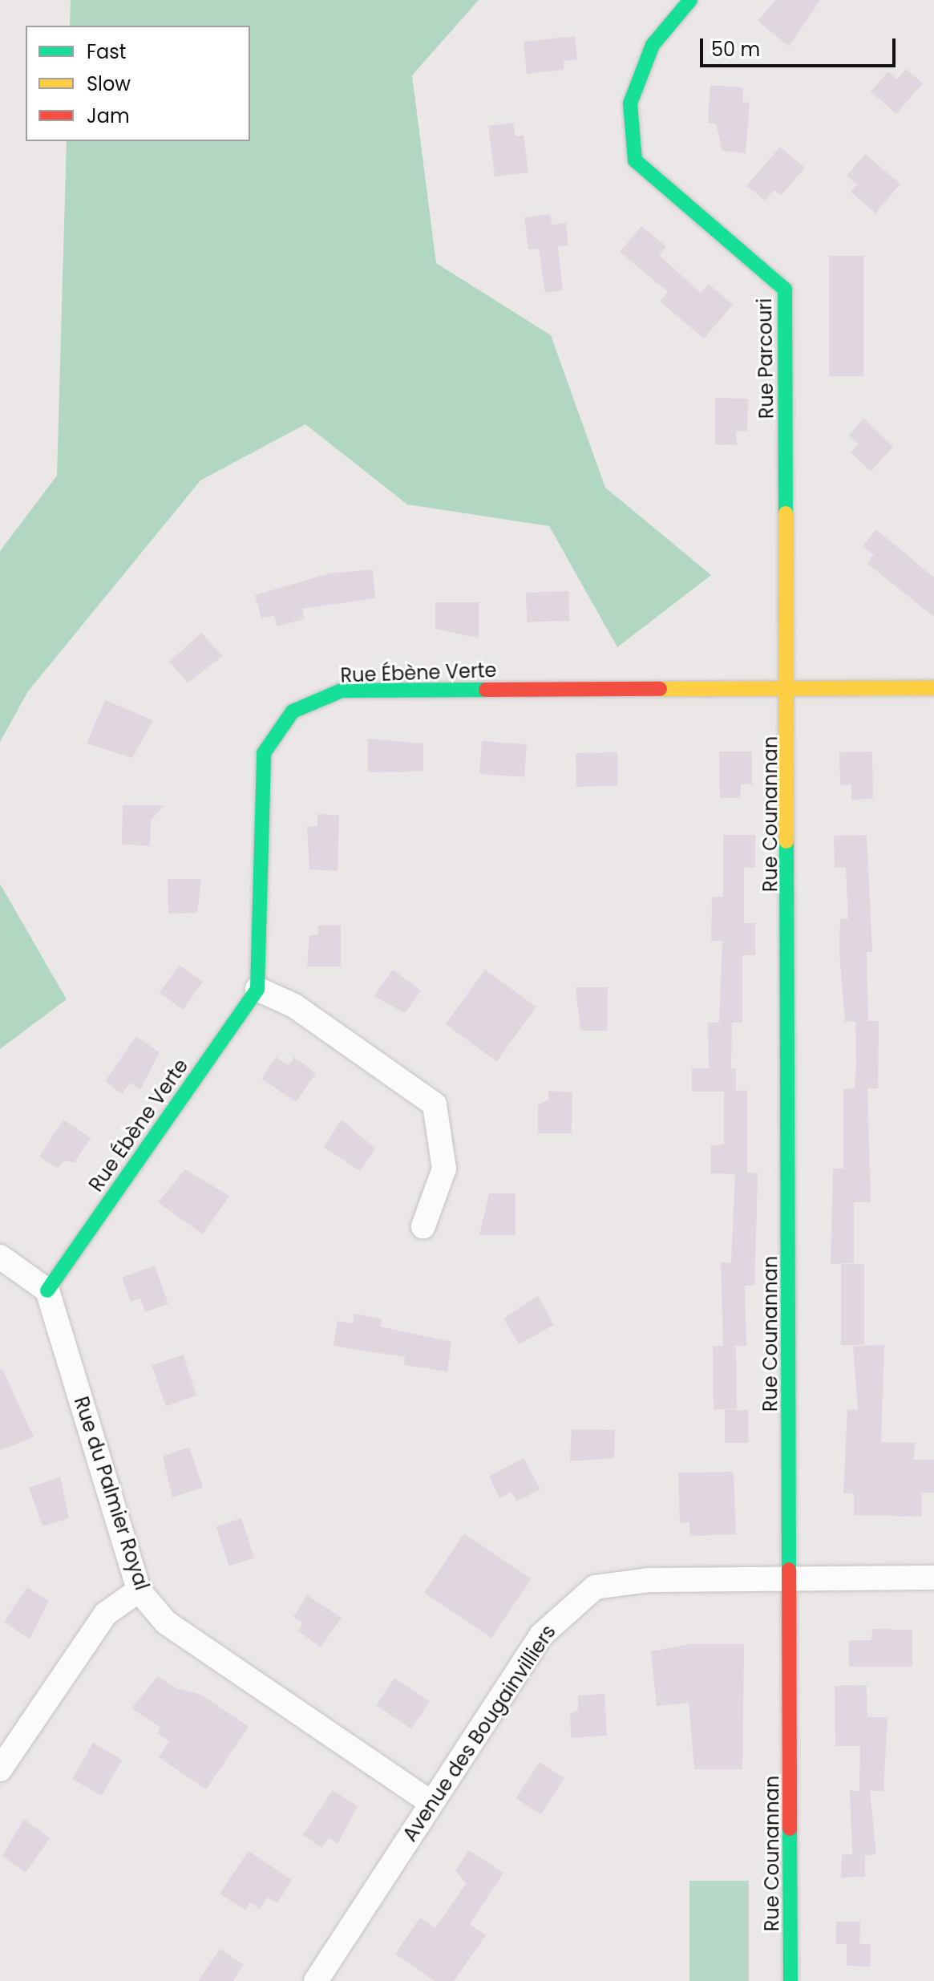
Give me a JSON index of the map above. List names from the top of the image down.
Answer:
{
  "streets": {
    "street": [
      "Rue Parcouri",
      "Rue Ébène Verte",
      "Rue Counannan",
      "Rue du Palmier Royal",
      "Avenue des Bougainvilliers"
    ]
  },
  "crossings": [
    ["Rue Parcouri", "Rue Ébène Verte"],
    ["Rue Parcouri", "Rue Counannan"],
    ["Rue Ébène Verte", "Rue Counannan"],
    ["Rue Ébène Verte", "Rue du Palmier Royal"],
    ["Rue Counannan", "Avenue des Bougainvilliers"],
    ["Rue du Palmier Royal", "Avenue des Bougainvilliers"]
  ],
  "legend": ["Fast", "Slow", "Jam"],
  "scale_bar": "50 m"
}
